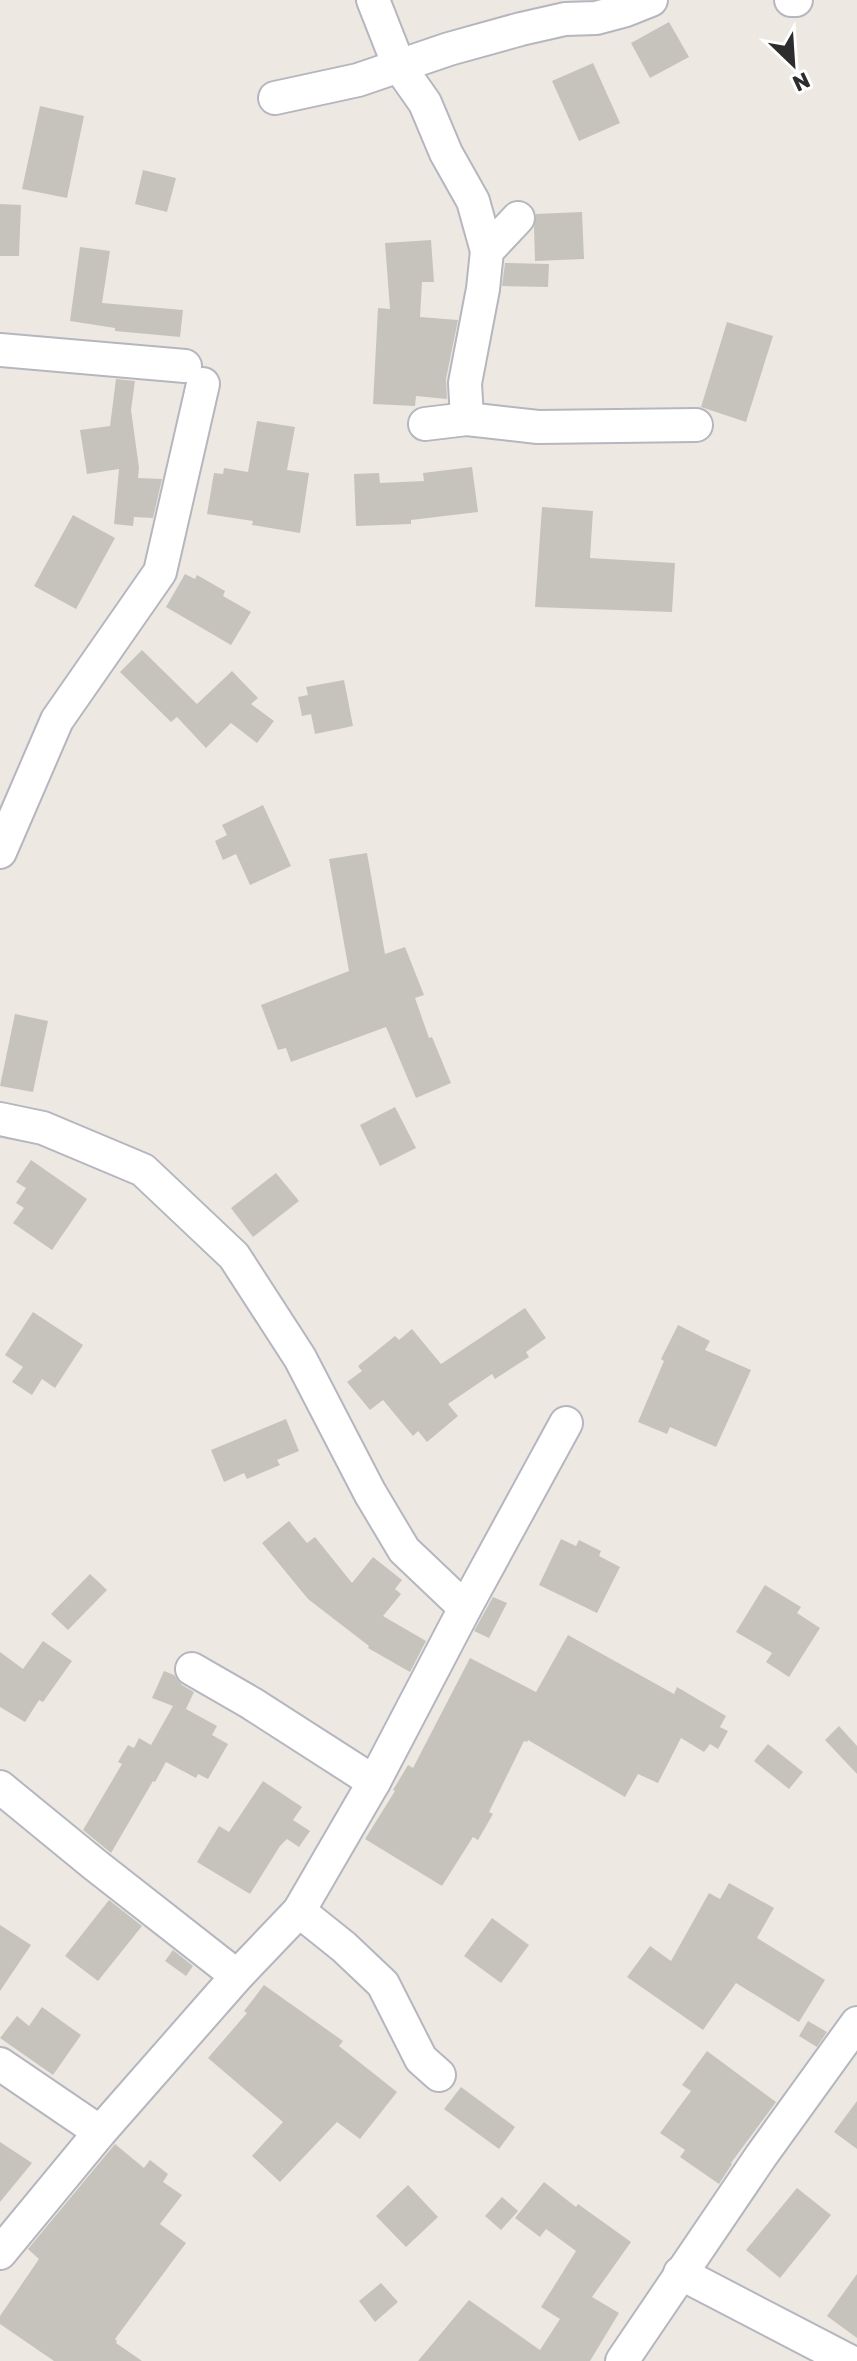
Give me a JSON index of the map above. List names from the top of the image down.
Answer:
{
  "north": "bottom right"
}
